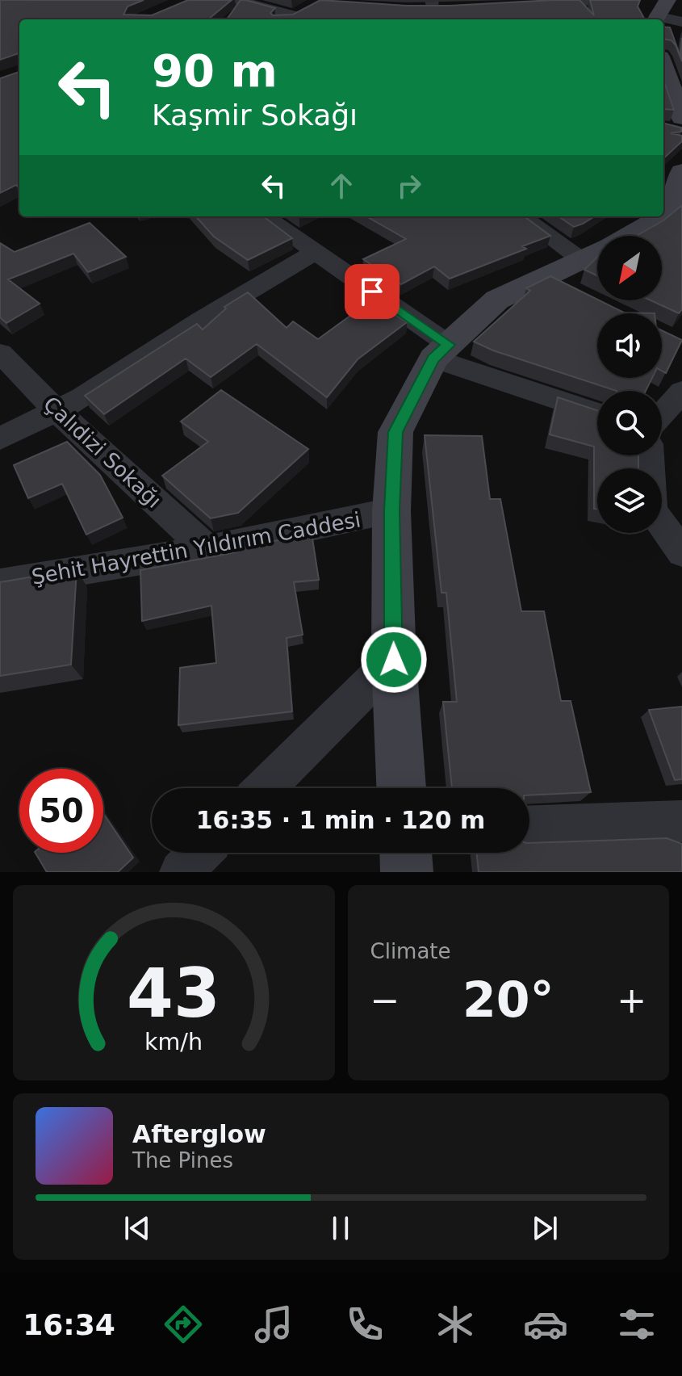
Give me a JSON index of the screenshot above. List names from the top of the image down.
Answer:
{
  "streets": {
    "street": ["Çalıdizi Sokağı", "Şehit Hayrettin Yıldırım Caddesi"]
  },
  "crossings": [
    ["Çalıdizi Sokağı", "Şehit Hayrettin Yıldırım Caddesi"]
  ],
  "north": "bottom left",
  "page": {
    "turn": ["90 m", "Kaşmir Sokağı"],
    "limit": "50",
    "trip": "16:35 · 1 min · 120 m",
    "tile": "Climate",
    "heat": ["−", "20°", "+"],
    "song": ["Afterglow", "The Pines"],
    "tabs": "16:34",
    "gauge": ["43", "km/h"]
  }
}
